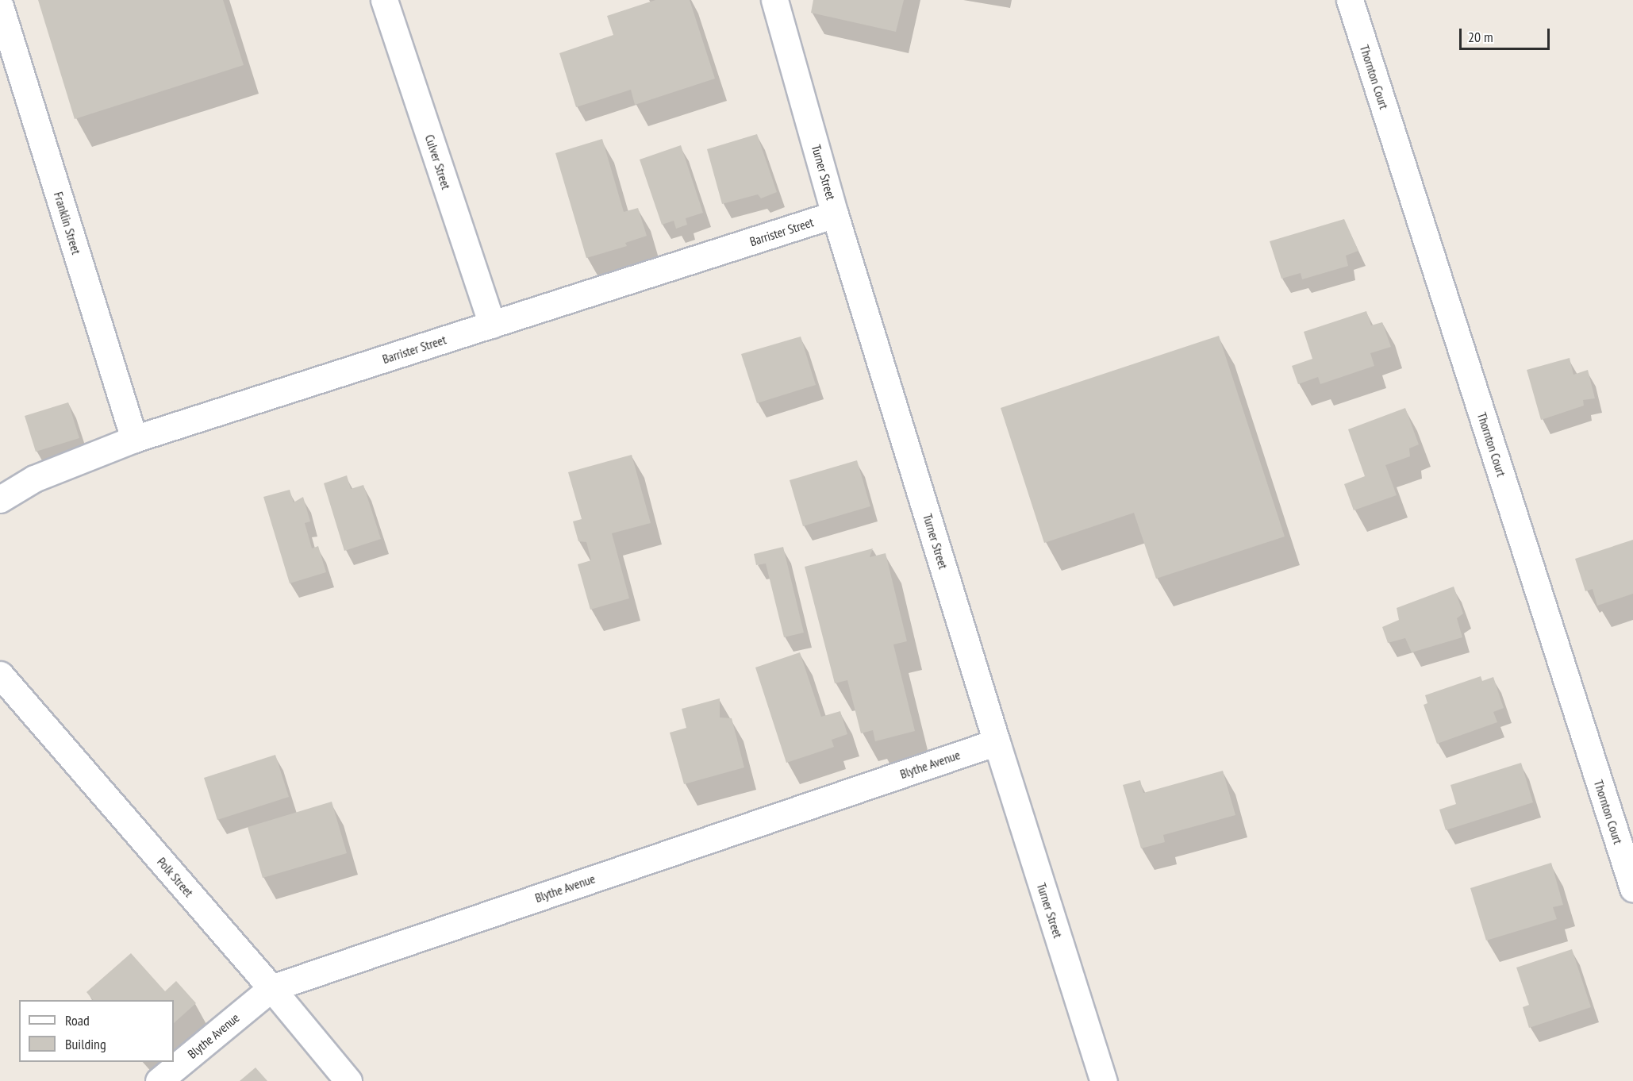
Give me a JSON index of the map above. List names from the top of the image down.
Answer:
{
  "streets": {
    "street": [
      "Thornton Court",
      "Culver Street",
      "Turner Street",
      "Franklin Street",
      "Barrister Street",
      "Blythe Avenue",
      "Polk Street"
    ]
  },
  "crossings": [
    ["Culver Street", "Barrister Street"],
    ["Turner Street", "Barrister Street"],
    ["Turner Street", "Blythe Avenue"],
    ["Franklin Street", "Barrister Street"],
    ["Blythe Avenue", "Polk Street"]
  ],
  "legend": ["Road", "Building"],
  "scale_bar": "20 m"
}
